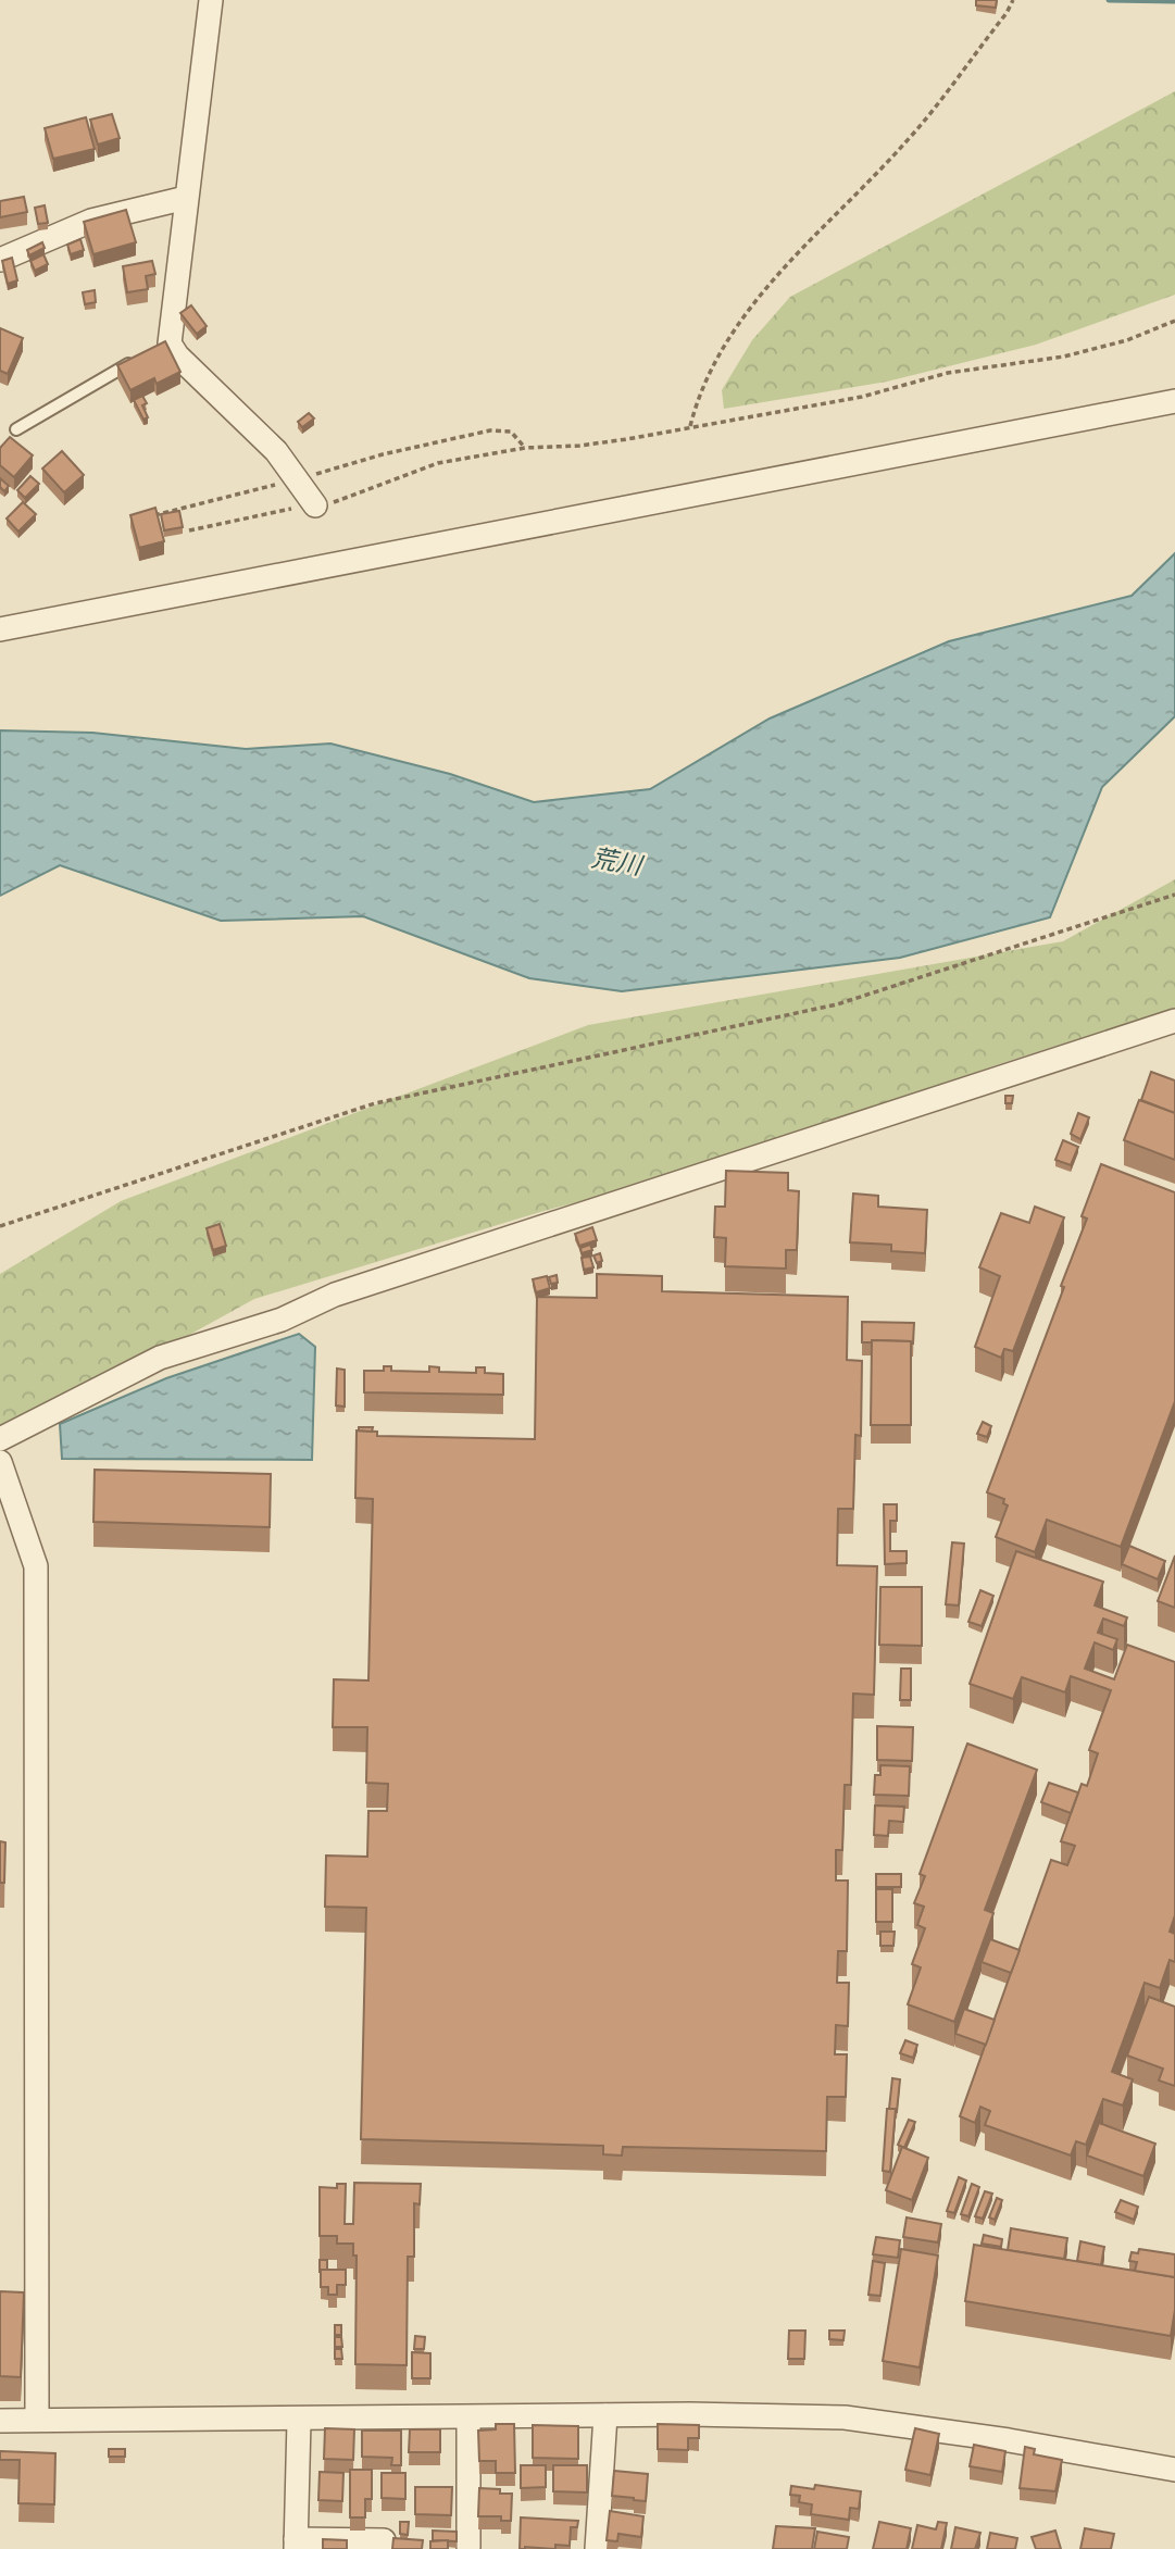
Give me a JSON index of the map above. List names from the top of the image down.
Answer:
{
  "water": ["荒川"]
}
